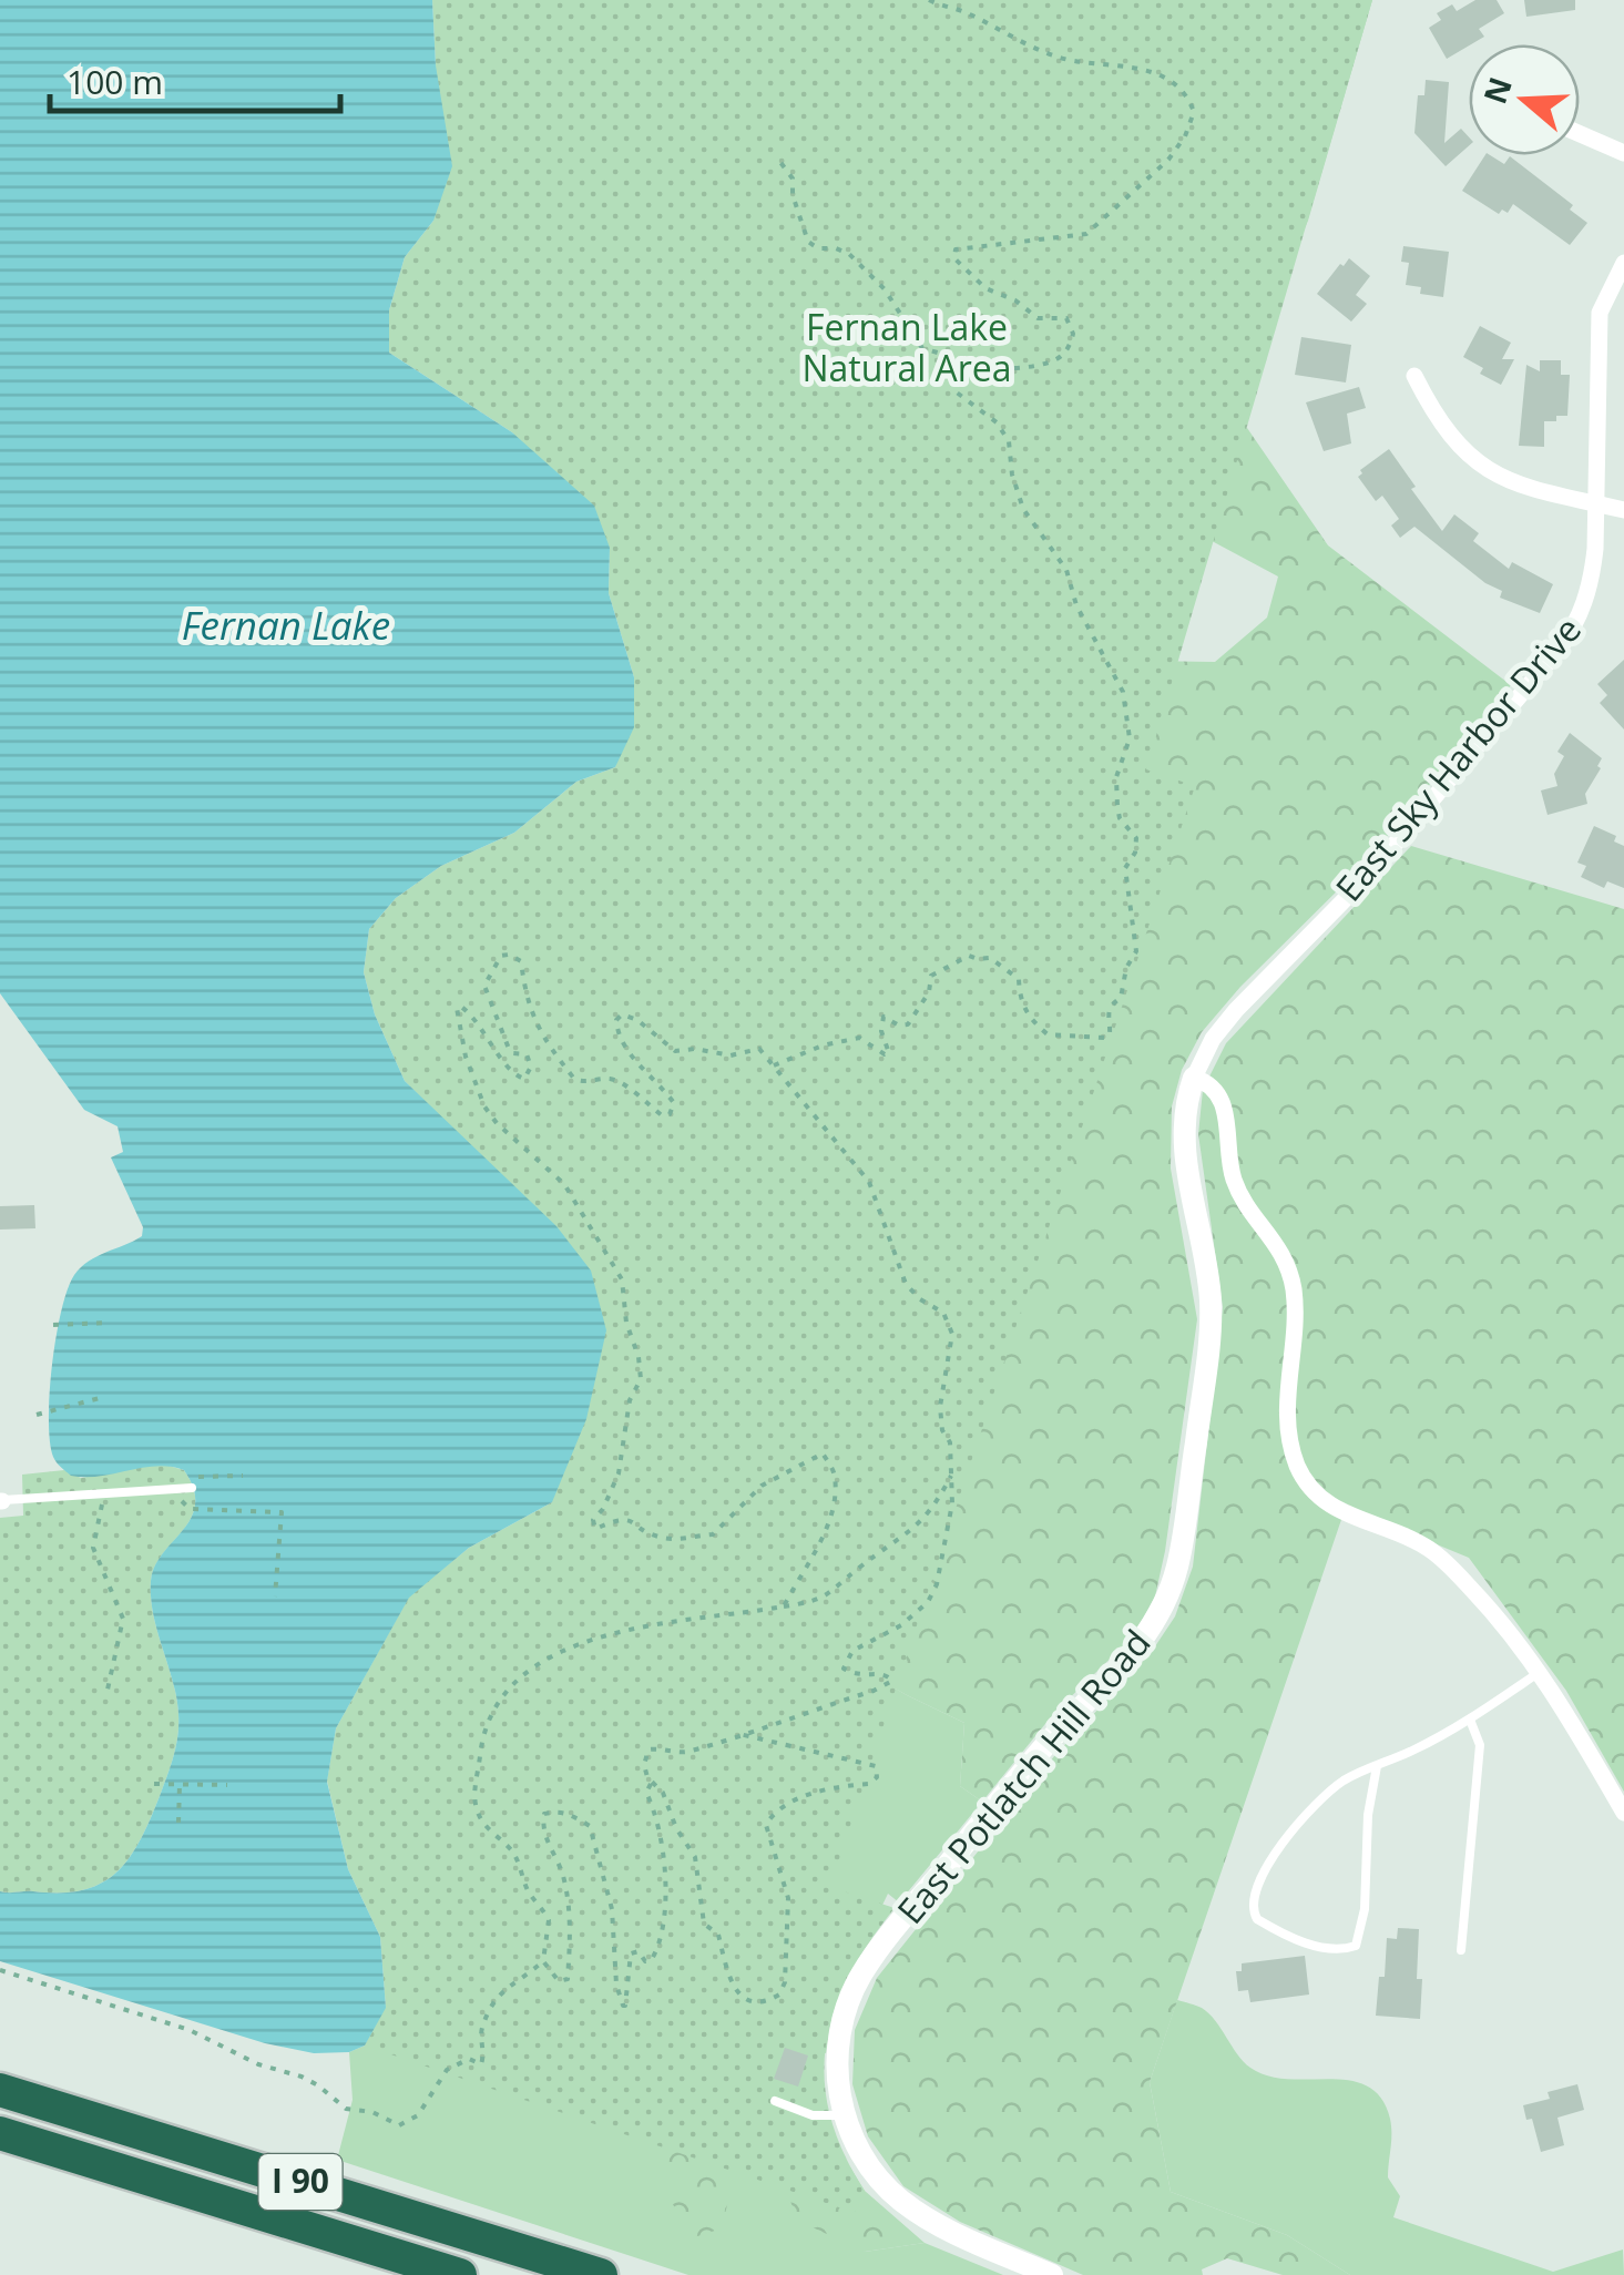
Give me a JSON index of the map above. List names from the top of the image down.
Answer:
{
  "streets": {
    "highway": ["I 90"],
    "street": ["East Sky Harbor Drive", "East Potlatch Hill Road"]
  },
  "crossings": [
    ["East Sky Harbor Drive", "East Potlatch Hill Road"]
  ],
  "water": ["Fernan Lake"],
  "parks": ["Fernan Lake Natural Area"],
  "scale_bar": "100 m",
  "north": "left"
}
